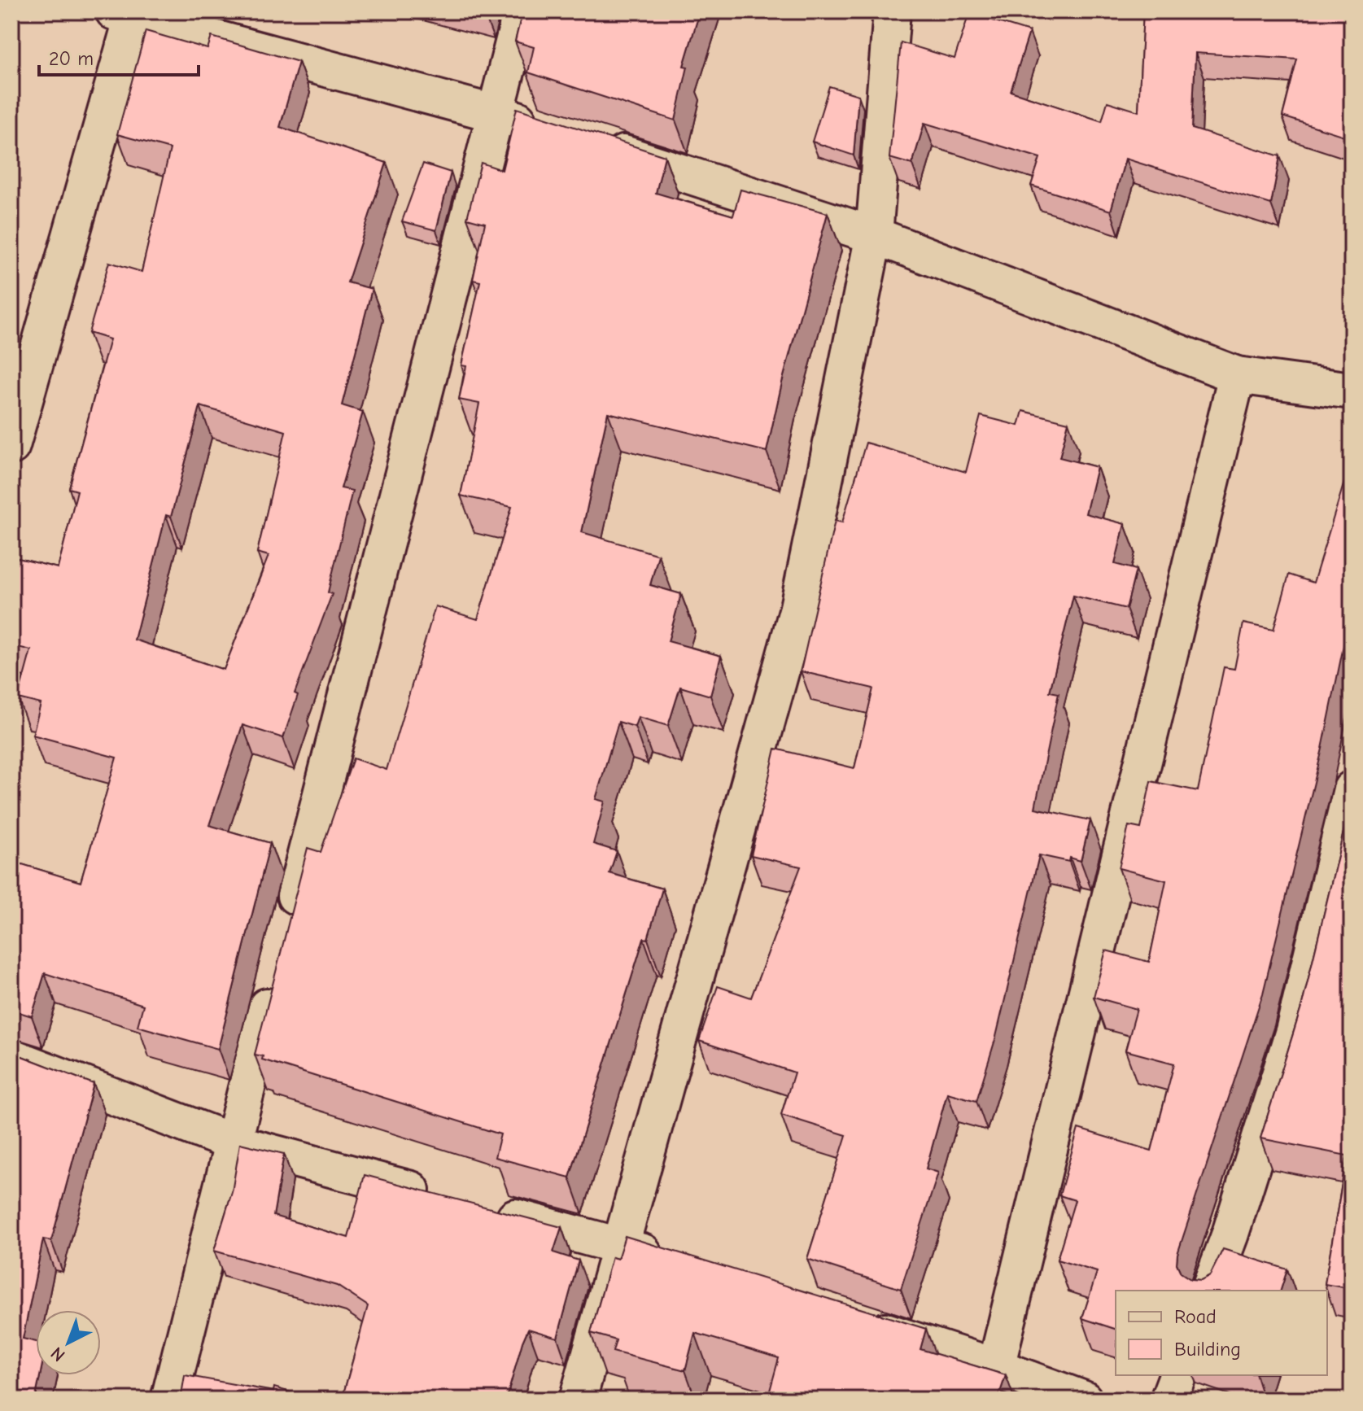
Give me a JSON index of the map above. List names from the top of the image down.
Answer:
{
  "legend": ["Road", "Building"],
  "scale_bar": "20 m",
  "north": "bottom left"
}
